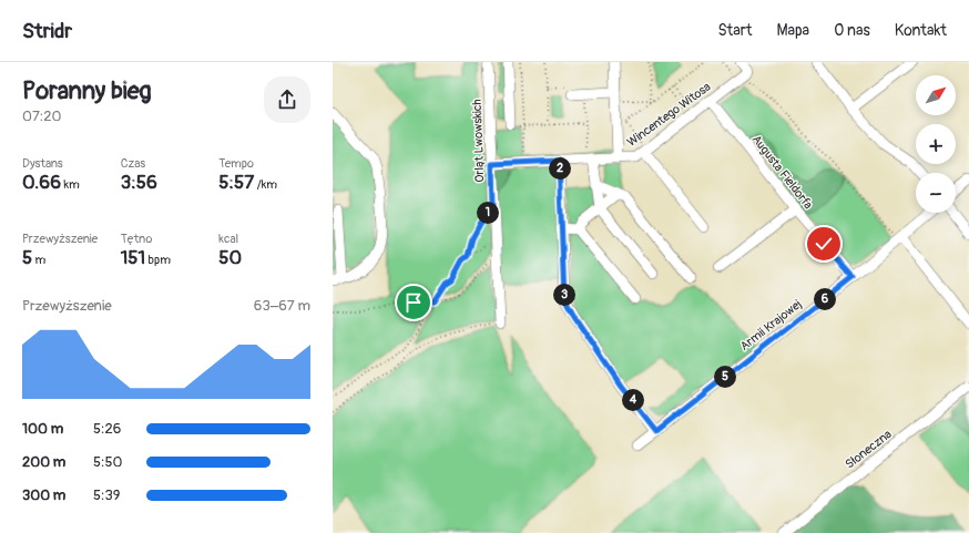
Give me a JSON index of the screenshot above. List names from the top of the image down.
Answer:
{
  "streets": {
    "street": [
      "Wincentego Witosa",
      "Orląt Lwowskich",
      "Augusta Fieldorfa",
      "Armii Krajowej",
      "Słoneczna"
    ]
  },
  "crossings": [
    ["Wincentego Witosa", "Orląt Lwowskich"],
    ["Wincentego Witosa", "Augusta Fieldorfa"],
    ["Augusta Fieldorfa", "Armii Krajowej"]
  ],
  "north": "top right",
  "page": {
    "header": "Stridr",
    "nav": [
      "Start",
      "Mapa",
      "O nas",
      "Kontakt"
    ],
    "heading": ["Poranny bieg", "07:20"],
    "map_buttons": ["+", "−"],
    "stats": [
      ["Dystans", "0.66 km"],
      ["Czas", "3:56"],
      ["Tempo", "5:57 /km"],
      ["Przewyższenie", "5 m"],
      ["Tętno", "151 bpm"],
      ["kcal", "50"]
    ],
    "pins": [
      "2",
      "1",
      "3",
      "6",
      "5",
      "4"
    ],
    "chart": ["Przewyższenie", "63–67 m"],
    "list": [
      {
        "name": "100 m",
        "note": "5:26"
      },
      {
        "name": "200 m",
        "note": "5:50"
      },
      {
        "name": "300 m",
        "note": "5:39"
      }
    ]
  }
}
